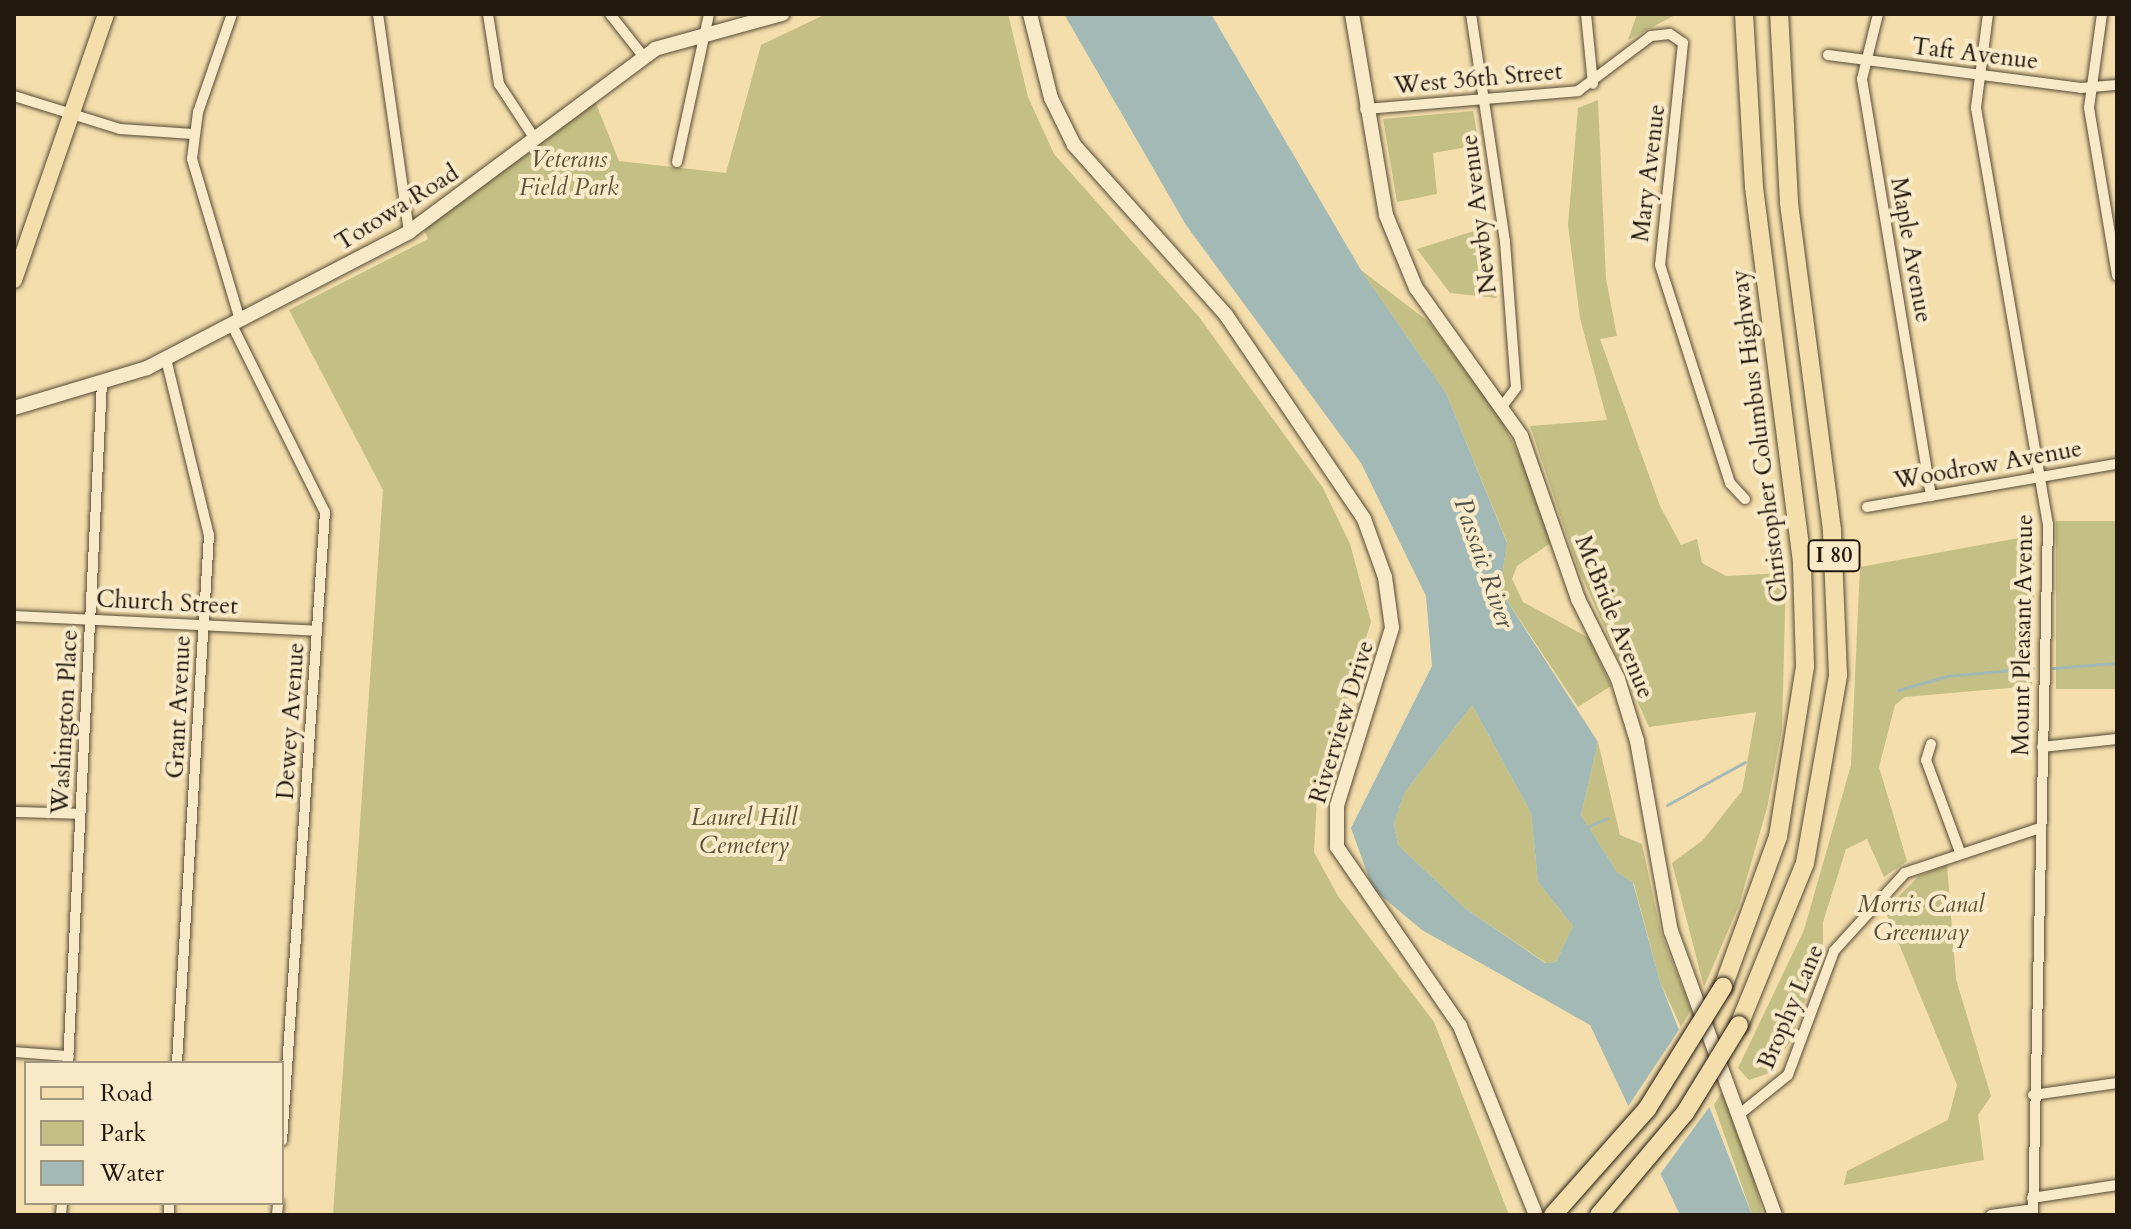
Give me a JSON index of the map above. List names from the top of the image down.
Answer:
{
  "streets": {
    "highway": ["Christopher Columbus Highway", "I 80"],
    "main road": ["Totowa Road", "McBride Avenue", "Riverview Drive"],
    "street": [
      "Taft Avenue",
      "West 36th Street",
      "Mary Avenue",
      "Newby Avenue",
      "Maple Avenue",
      "Woodrow Avenue",
      "Church Street",
      "Mount Pleasant Avenue",
      "Grant Avenue",
      "Dewey Avenue",
      "Washington Place",
      "Brophy Lane"
    ]
  },
  "crossings": [
    ["Taft Avenue", "Maple Avenue"],
    ["Taft Avenue", "Mount Pleasant Avenue"],
    ["West 36th Street", "Mary Avenue"],
    ["West 36th Street", "Newby Avenue"],
    ["West 36th Street", "McBride Avenue"],
    ["Totowa Road", "Grant Avenue"],
    ["Totowa Road", "Dewey Avenue"],
    ["Totowa Road", "Washington Place"],
    ["Newby Avenue", "McBride Avenue"],
    ["Maple Avenue", "Woodrow Avenue"],
    ["Woodrow Avenue", "Mount Pleasant Avenue"],
    ["Church Street", "Grant Avenue"],
    ["Church Street", "Dewey Avenue"],
    ["Church Street", "Washington Place"],
    ["McBride Avenue", "Brophy Lane"],
    ["Mount Pleasant Avenue", "Brophy Lane"]
  ],
  "water": ["Passaic River"],
  "parks": ["Veterans Field Park", "Laurel Hill Cemetery", "Morris Canal Greenway"],
  "legend": ["Road", "Park", "Water"]
}
